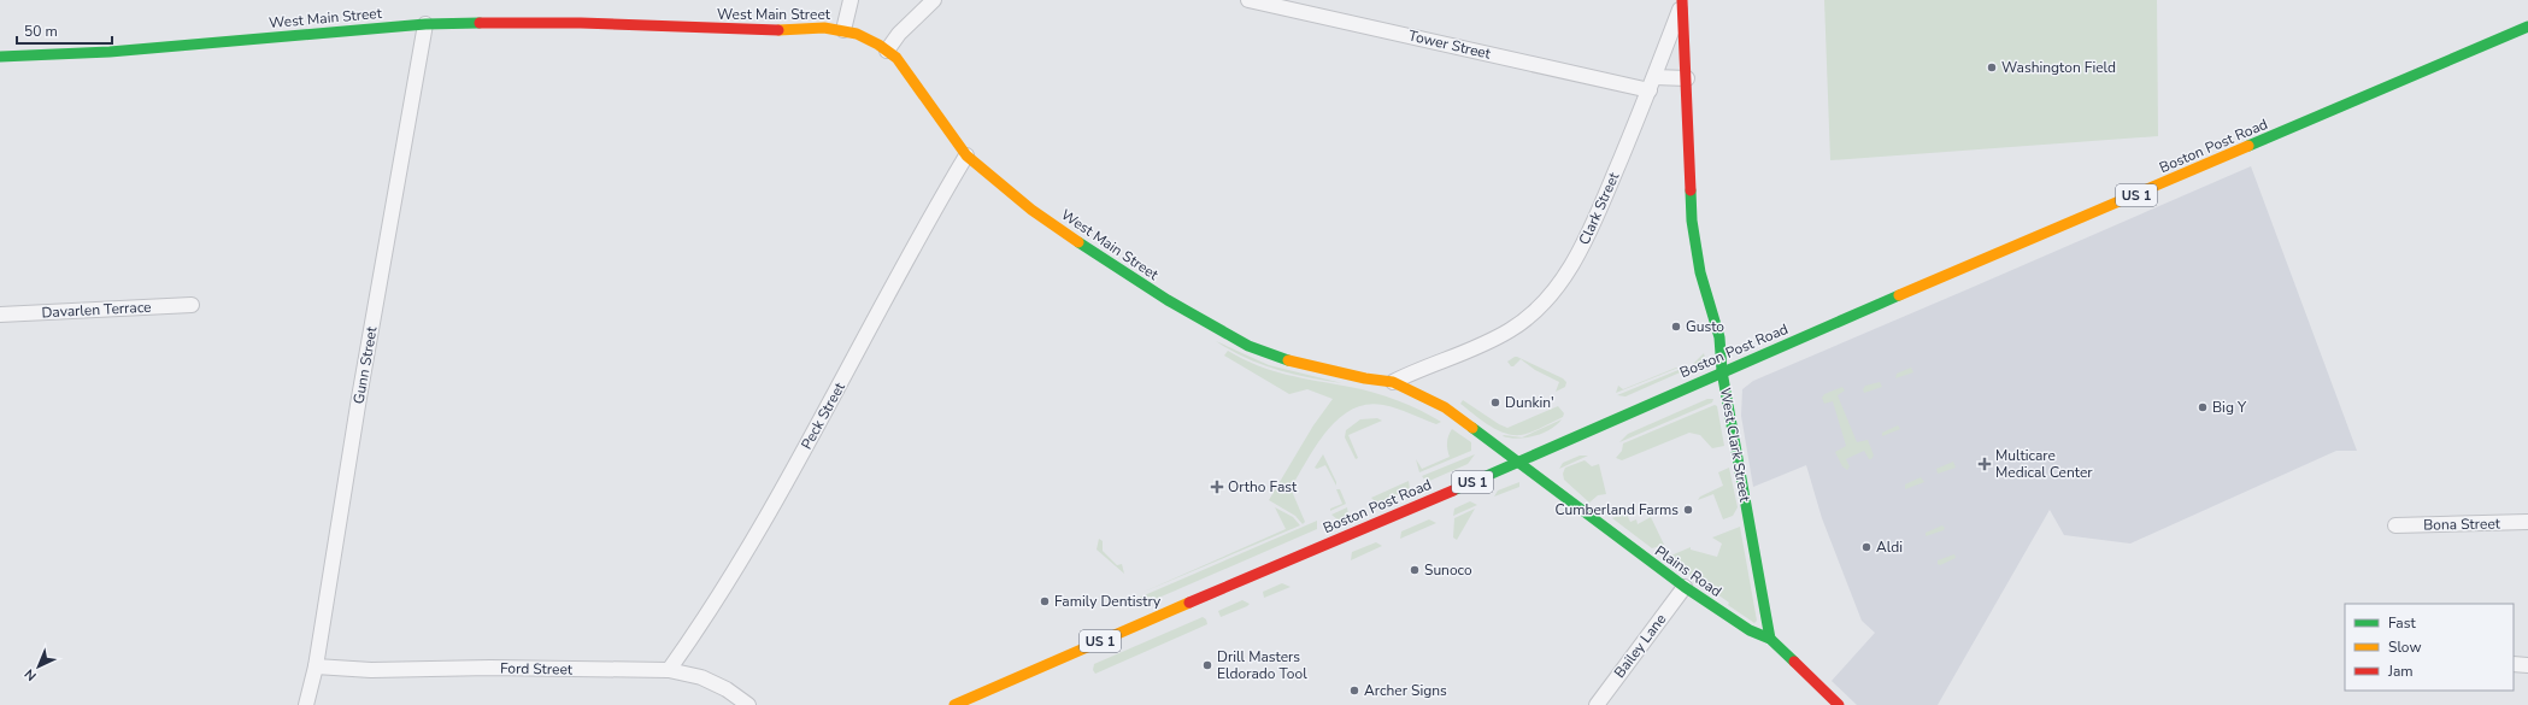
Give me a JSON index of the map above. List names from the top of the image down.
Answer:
{
  "streets": {
    "main road": [
      "West Main Street",
      "Boston Post Road",
      "US 1",
      "West Clark Street",
      "Plains Road"
    ],
    "street": [
      "Tower Street",
      "Clark Street",
      "Davarlen Terrace",
      "Gunn Street",
      "Peck Street",
      "Bona Street",
      "Bailey Lane",
      "Ford Street"
    ]
  },
  "crossings": [
    ["West Main Street", "Boston Post Road"],
    ["West Main Street", "Clark Street"],
    ["West Main Street", "Gunn Street"],
    ["West Main Street", "Peck Street"],
    ["West Main Street", "Plains Road"],
    ["Tower Street", "Clark Street"],
    ["Boston Post Road", "West Clark Street"],
    ["Boston Post Road", "Plains Road"],
    ["Clark Street", "West Clark Street"],
    ["Gunn Street", "Ford Street"],
    ["Peck Street", "Ford Street"],
    ["West Clark Street", "Plains Road"],
    ["Plains Road", "Bailey Lane"]
  ],
  "places": {
    "other": [
      "Washington Field",
      "Gusto",
      "Dunkin'",
      "Big Y",
      "Cumberland Farms",
      "Aldi",
      "Sunoco",
      "Family Dentistry",
      "Drill Masters Eldorado Tool",
      "Archer Signs"
    ],
    "health": ["Multicare Medical Center", "Ortho Fast"]
  },
  "legend": ["Fast", "Slow", "Jam"],
  "scale_bar": "50 m",
  "north": "bottom left"
}
